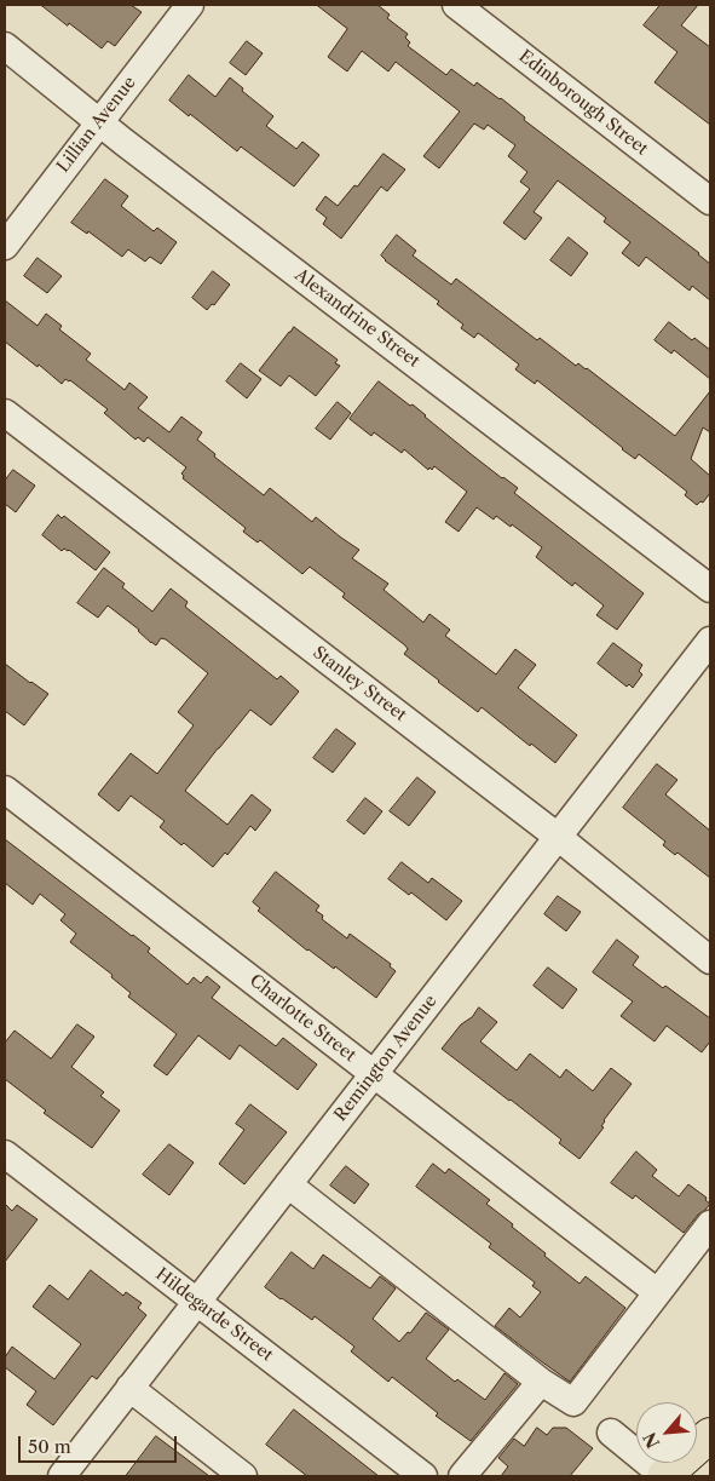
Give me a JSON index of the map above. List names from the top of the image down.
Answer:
{
  "streets": {
    "street": [
      "Edinborough Street",
      "Lillian Avenue",
      "Alexandrine Street",
      "Stanley Street",
      "Charlotte Street",
      "Remington Avenue",
      "Hildegarde Street"
    ]
  },
  "crossings": [
    ["Lillian Avenue", "Alexandrine Street"],
    ["Stanley Street", "Remington Avenue"],
    ["Charlotte Street", "Remington Avenue"],
    ["Remington Avenue", "Hildegarde Street"]
  ],
  "scale_bar": "50 m",
  "north": "bottom left"
}
